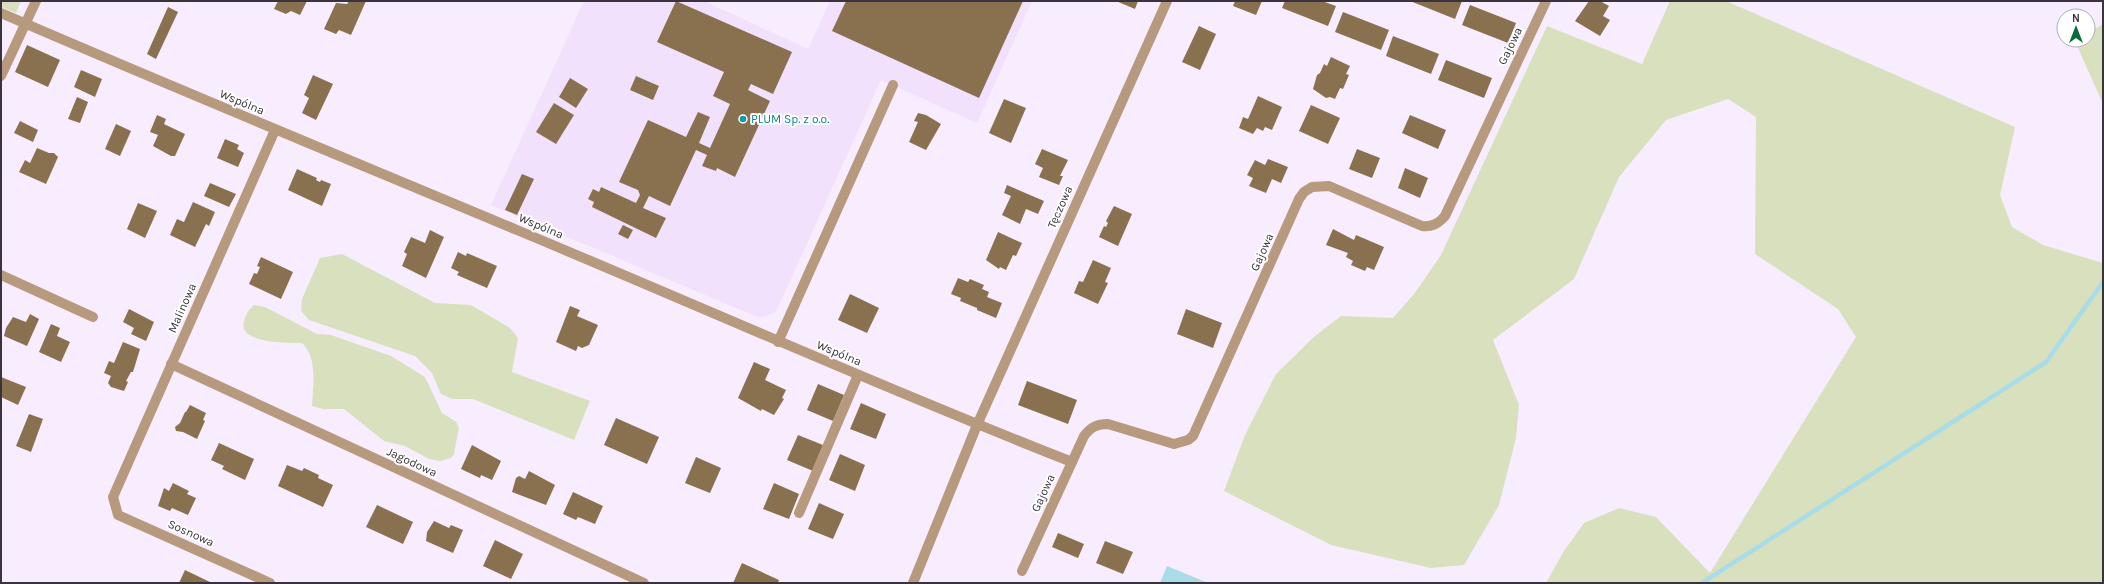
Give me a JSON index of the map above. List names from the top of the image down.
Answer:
{
  "streets": {
    "street": [
      "Gajowa",
      "Wspólna",
      "Tęczowa",
      "Malinowa",
      "Jagodowa",
      "Sosnowa"
    ]
  },
  "crossings": [
    ["Gajowa", "Wspólna"],
    ["Wspólna", "Tęczowa"],
    ["Wspólna", "Malinowa"],
    ["Malinowa", "Jagodowa"],
    ["Malinowa", "Sosnowa"]
  ],
  "places": ["PLUM Sp. z o.o."],
  "north": "top"
}
